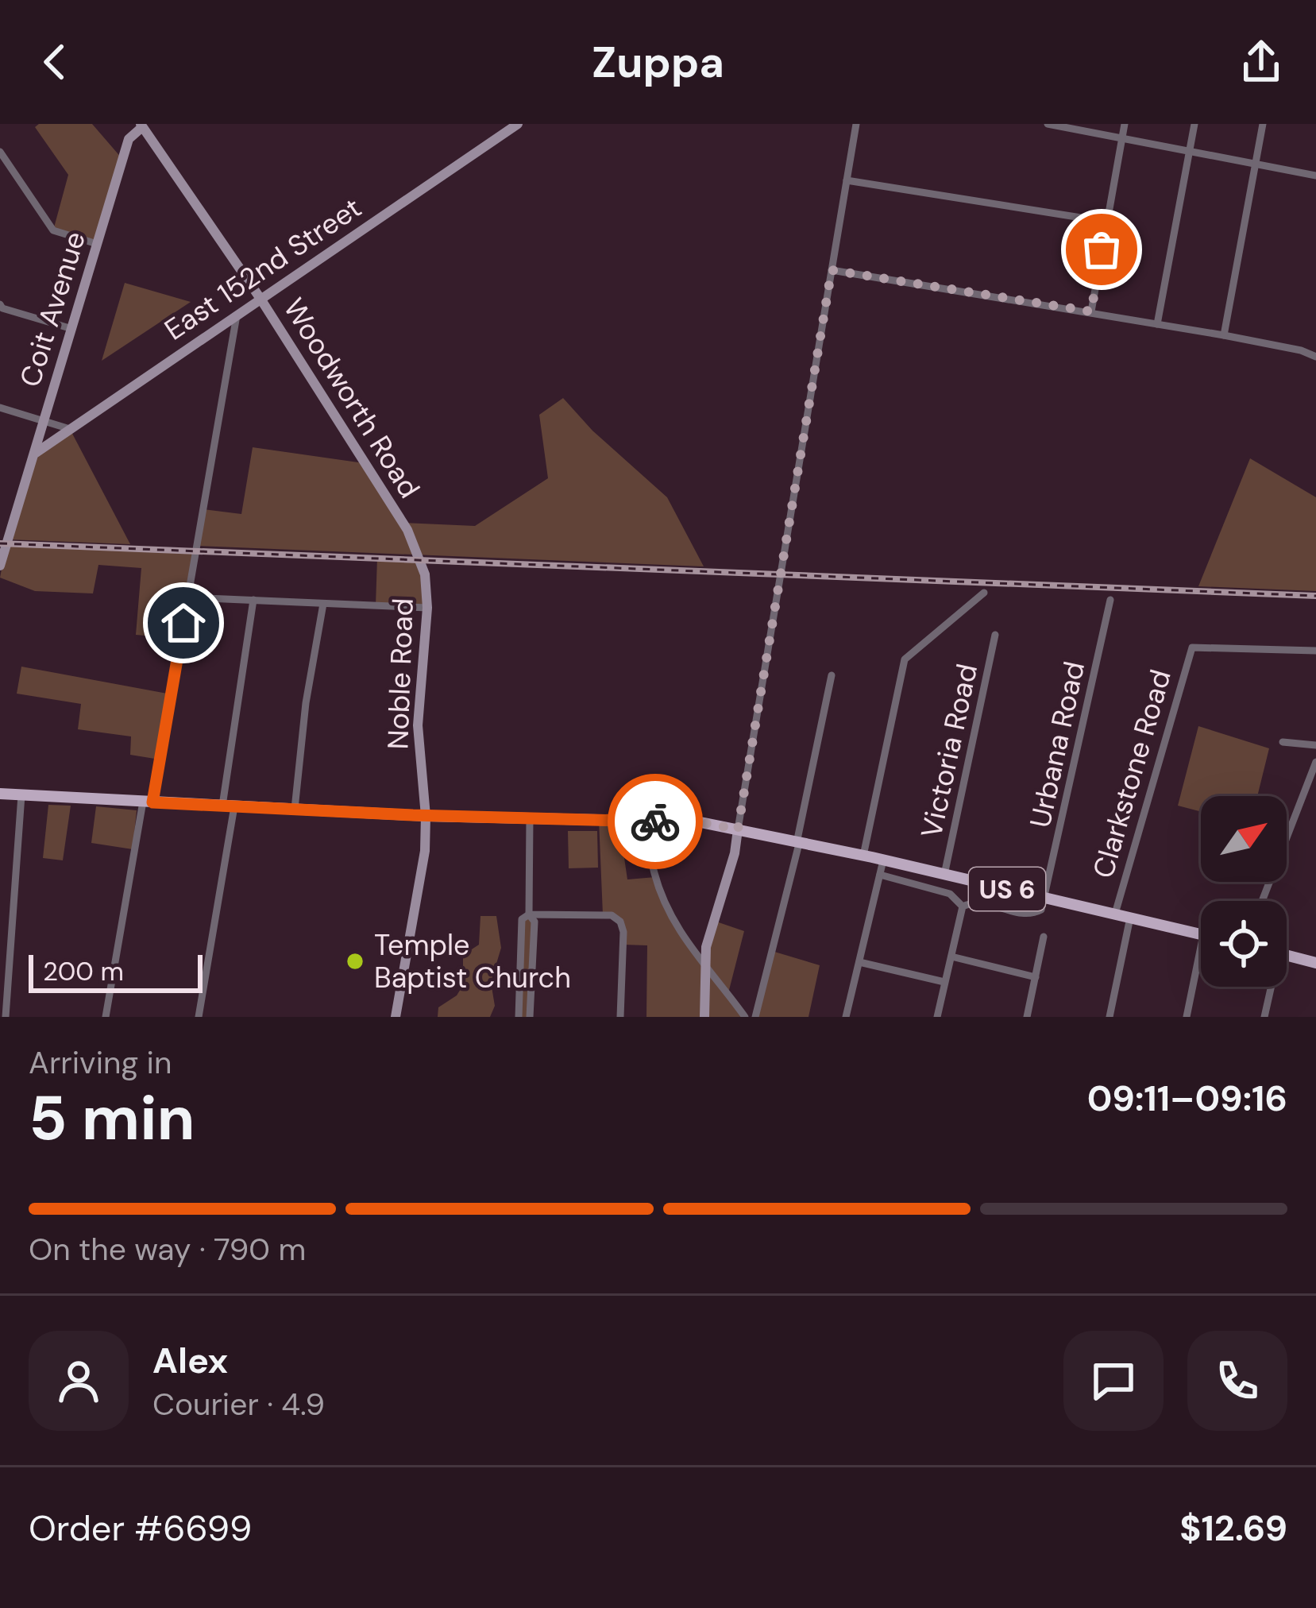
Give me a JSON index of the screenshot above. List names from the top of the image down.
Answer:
{
  "streets": {
    "main road": ["US 6"],
    "street": [
      "East 152nd Street",
      "Coit Avenue",
      "Woodworth Road",
      "Noble Road",
      "Urbana Road",
      "Victoria Road",
      "Clarkstone Road"
    ]
  },
  "crossings": [
    ["East 152nd Street", "Coit Avenue"],
    ["East 152nd Street", "Woodworth Road"],
    ["Coit Avenue", "Woodworth Road"],
    ["Woodworth Road", "Noble Road"],
    ["Noble Road", "US 6"],
    ["Urbana Road", "US 6"],
    ["Victoria Road", "US 6"],
    ["Clarkstone Road", "US 6"]
  ],
  "places": ["Temple Baptist Church"],
  "scale_bar": "200 m",
  "north": "top right",
  "page": {
    "header": "Zuppa",
    "scale": "200 m",
    "heading": ["5 min", "Arriving in", "09:11–09:16"],
    "panel": [
      "Alex",
      "Courier · 4.9",
      "Order #6699",
      "$12.69"
    ],
    "bar": "On the way · 790 m"
  }
}
